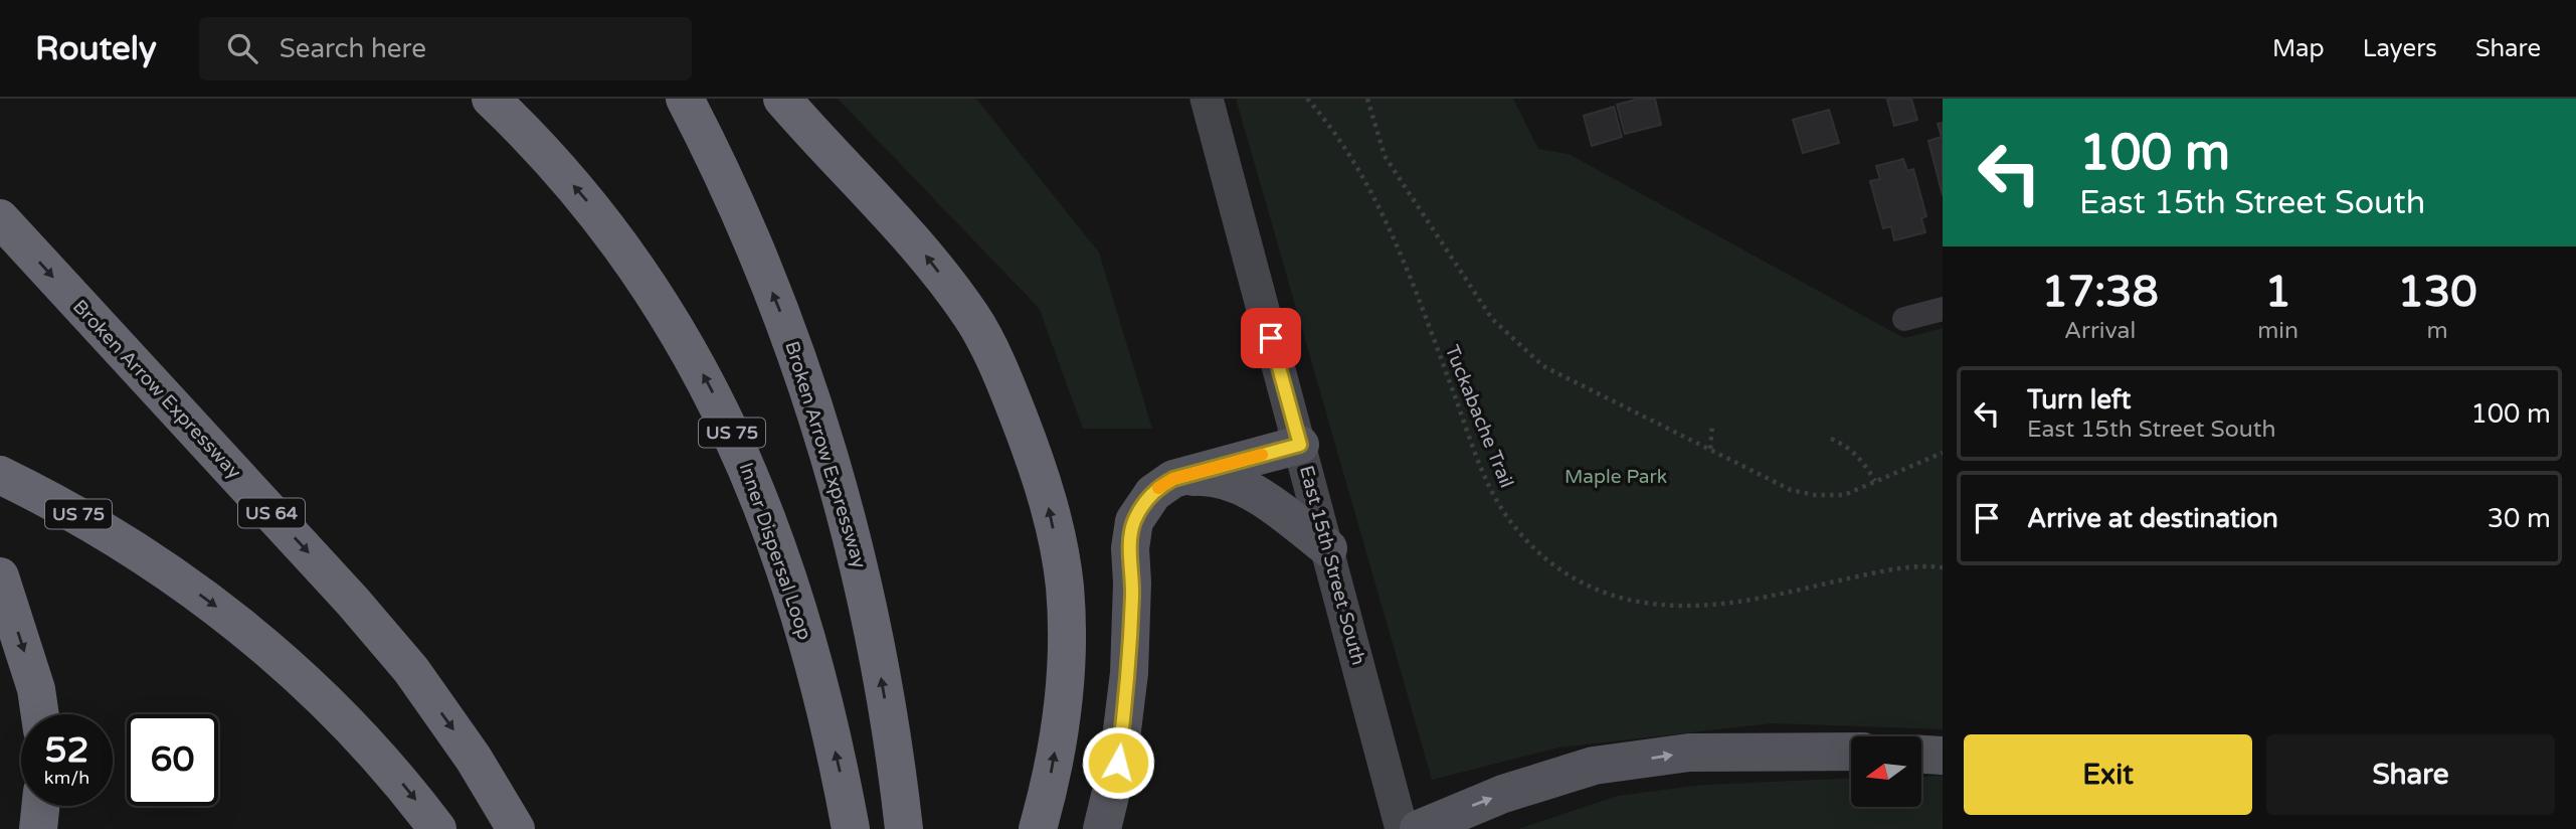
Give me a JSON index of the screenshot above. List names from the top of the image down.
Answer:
{
  "streets": {
    "highway": [
      "Broken Arrow Expressway",
      "US 75",
      "US 64",
      "Inner Dispersal Loop"
    ],
    "main road": ["East 15th Street South"],
    "path": ["Tuckabache Trail"]
  },
  "parks": ["Maple Park"],
  "north": "left",
  "page": {
    "header": "Routely",
    "search": "Search here",
    "nav": ["Map", "Layers", "Share"],
    "turn": ["100 m", "East 15th Street South"],
    "eta": [
      "17:38",
      "Arrival",
      "1",
      "min",
      "130",
      "m"
    ],
    "list": [
      {
        "name": "Turn left",
        "note": "East 15th Street South",
        "value": "100 m"
      },
      {
        "name": "Arrive at destination",
        "value": "30 m"
      }
    ],
    "speed": "52 km/h",
    "limit": "60",
    "buttons": ["Exit", "Share"]
  }
}
